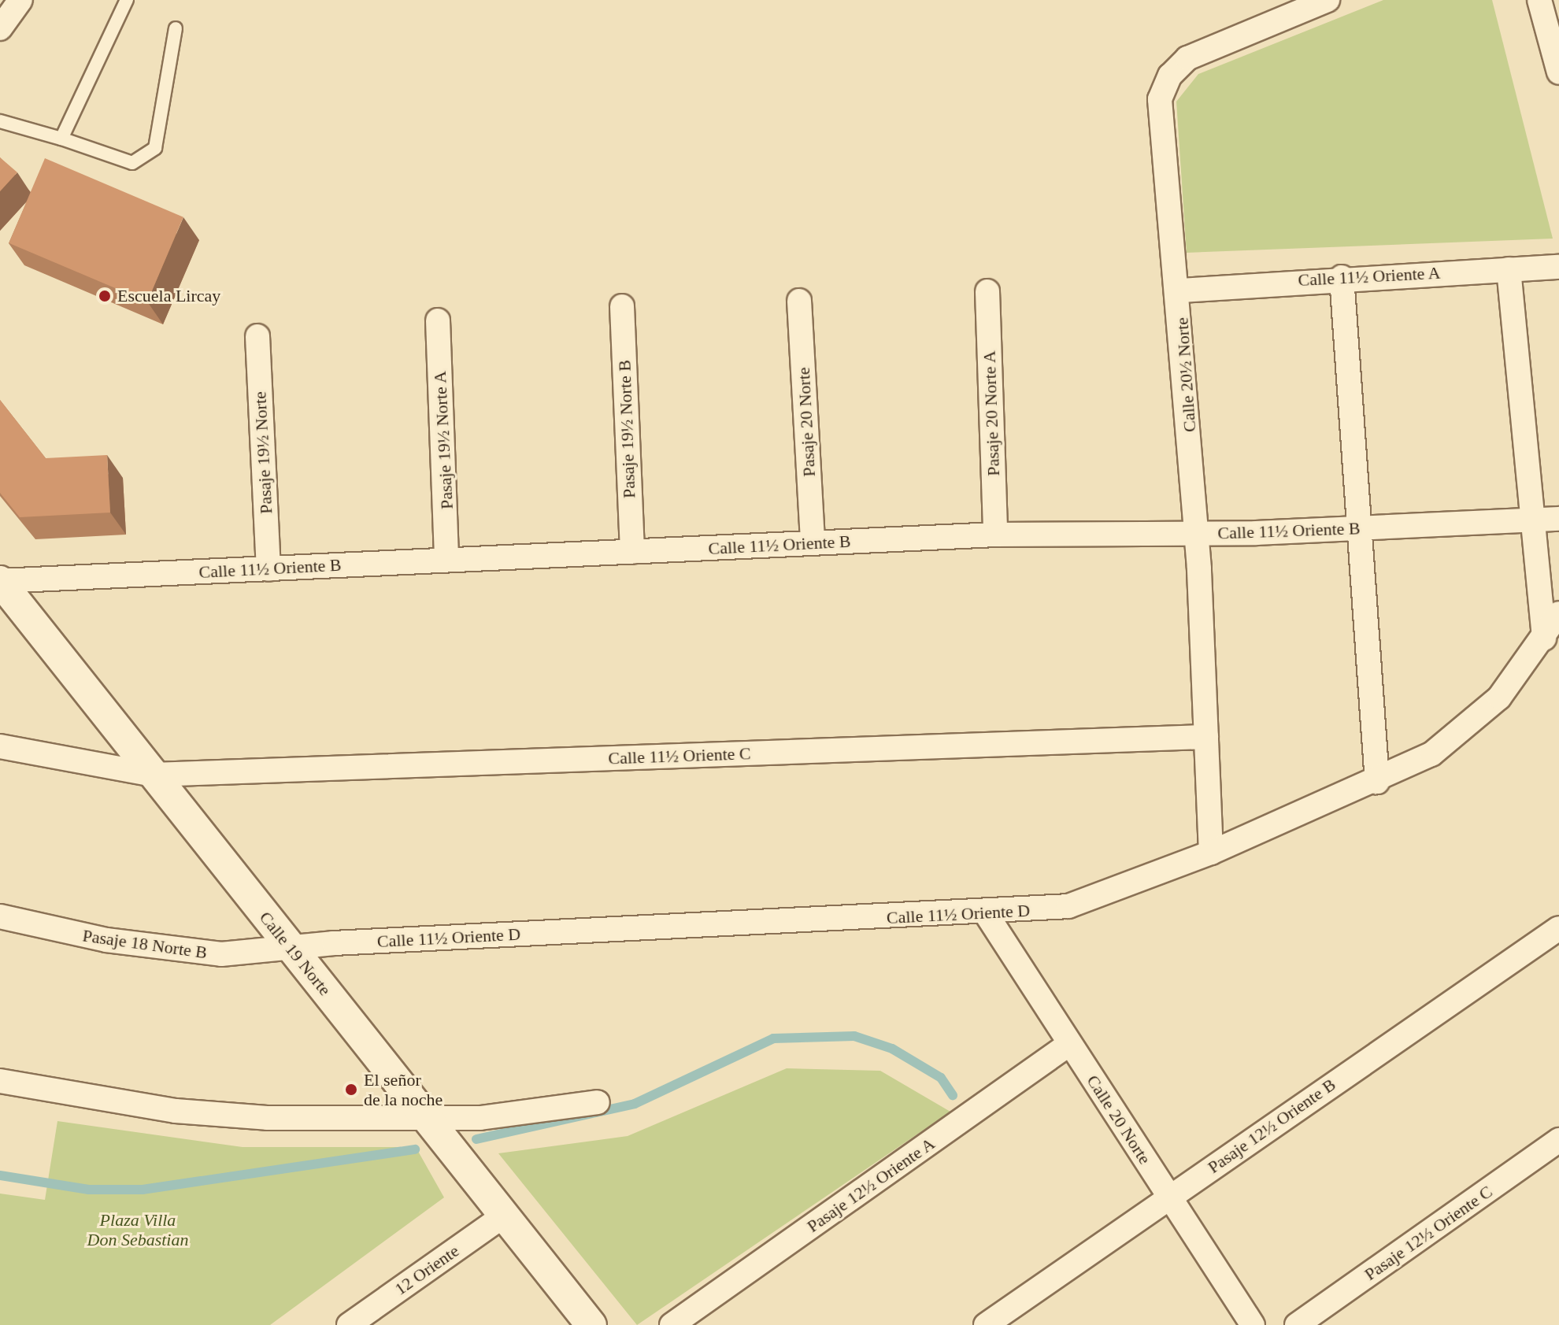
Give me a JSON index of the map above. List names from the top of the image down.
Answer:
{
  "streets": {
    "street": [
      "Calle 11½ Oriente A",
      "Calle 20½ Norte",
      "Pasaje 20 Norte A",
      "Pasaje 20 Norte",
      "Pasaje 19½ Norte B",
      "Pasaje 19½ Norte A",
      "Pasaje 19½ Norte",
      "Calle 11½ Oriente B",
      "Calle 11½ Oriente C",
      "Calle 11½ Oriente D",
      "Pasaje 18 Norte B",
      "Calle 19 Norte",
      "Calle 20 Norte",
      "Pasaje 12½ Oriente B",
      "Pasaje 12½ Oriente A",
      "Pasaje 12½ Oriente C",
      "12 Oriente"
    ]
  },
  "crossings": [
    ["Calle 11½ Oriente A", "Calle 20½ Norte"],
    ["Calle 20½ Norte", "Calle 11½ Oriente B"],
    ["Calle 20½ Norte", "Calle 11½ Oriente C"],
    ["Calle 20½ Norte", "Calle 11½ Oriente D"],
    ["Pasaje 20 Norte A", "Calle 11½ Oriente B"],
    ["Pasaje 20 Norte", "Calle 11½ Oriente B"],
    ["Pasaje 19½ Norte B", "Calle 11½ Oriente B"],
    ["Pasaje 19½ Norte A", "Calle 11½ Oriente B"],
    ["Pasaje 19½ Norte", "Calle 11½ Oriente B"],
    ["Calle 11½ Oriente B", "Calle 19 Norte"],
    ["Calle 11½ Oriente C", "Calle 19 Norte"],
    ["Calle 11½ Oriente D", "Pasaje 18 Norte B"],
    ["Calle 11½ Oriente D", "Calle 19 Norte"],
    ["Calle 11½ Oriente D", "Calle 20 Norte"],
    ["Pasaje 18 Norte B", "Calle 19 Norte"],
    ["Calle 19 Norte", "12 Oriente"],
    ["Calle 20 Norte", "Pasaje 12½ Oriente B"],
    ["Calle 20 Norte", "Pasaje 12½ Oriente A"]
  ],
  "parks": ["Plaza Villa Don Sebastian"],
  "places": ["Escuela Lircay", "El señor de la noche"]
}
